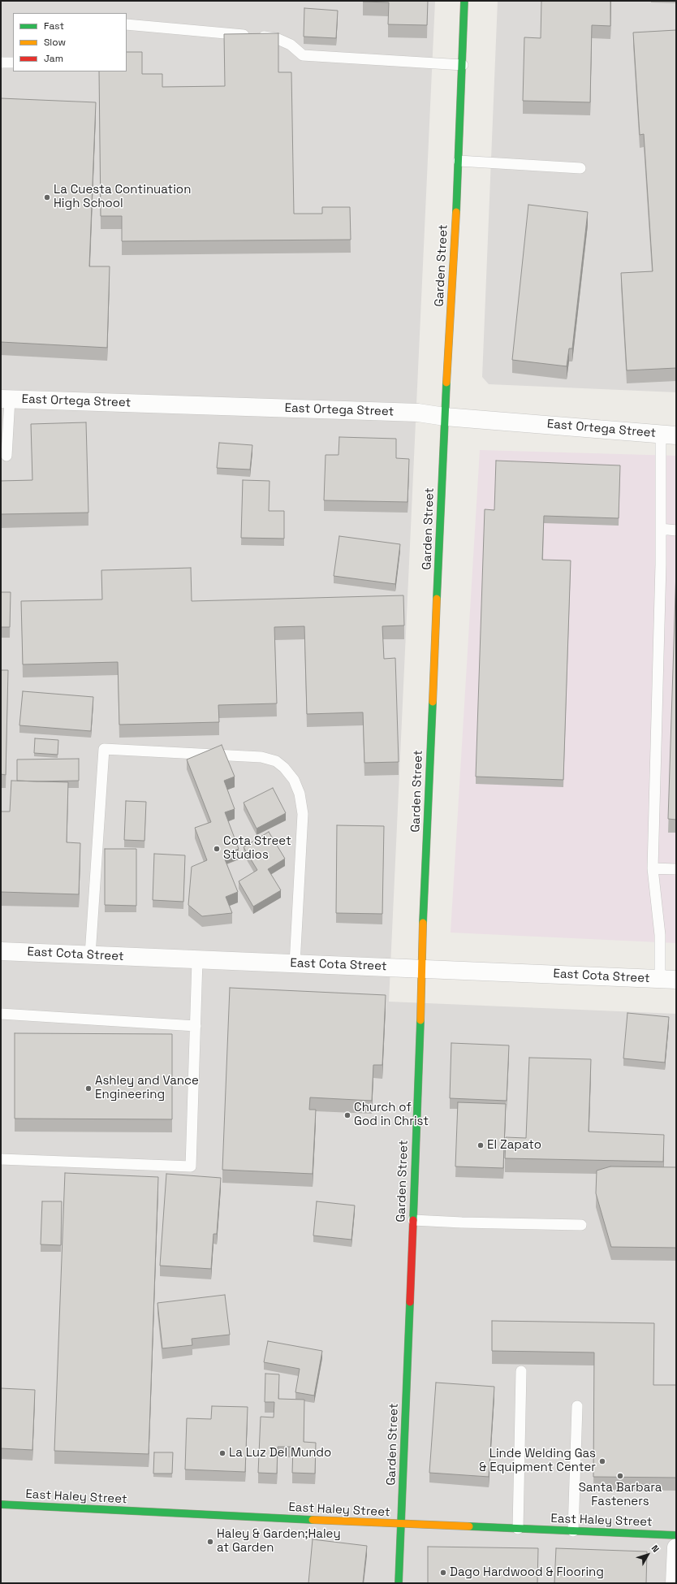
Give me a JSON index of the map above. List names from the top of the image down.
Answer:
{
  "streets": {
    "main road": ["Garden Street", "East Haley Street"],
    "street": ["East Ortega Street", "East Cota Street"]
  },
  "crossings": [
    ["Garden Street", "East Ortega Street"],
    ["Garden Street", "East Cota Street"],
    ["Garden Street", "East Haley Street"]
  ],
  "places": [
    "La Cuesta Continuation High School",
    "Cota Street Studios",
    "Ashley and Vance Engineering",
    "Church of God in Christ",
    "El Zapato",
    "La Luz Del Mundo",
    "Linde Welding Gas & Equipment Center",
    "Santa Barbara Fasteners",
    "Haley & Garden;Haley at Garden",
    "Dago Hardwood & Flooring"
  ],
  "legend": ["Fast", "Slow", "Jam"],
  "north": "top right"
}
